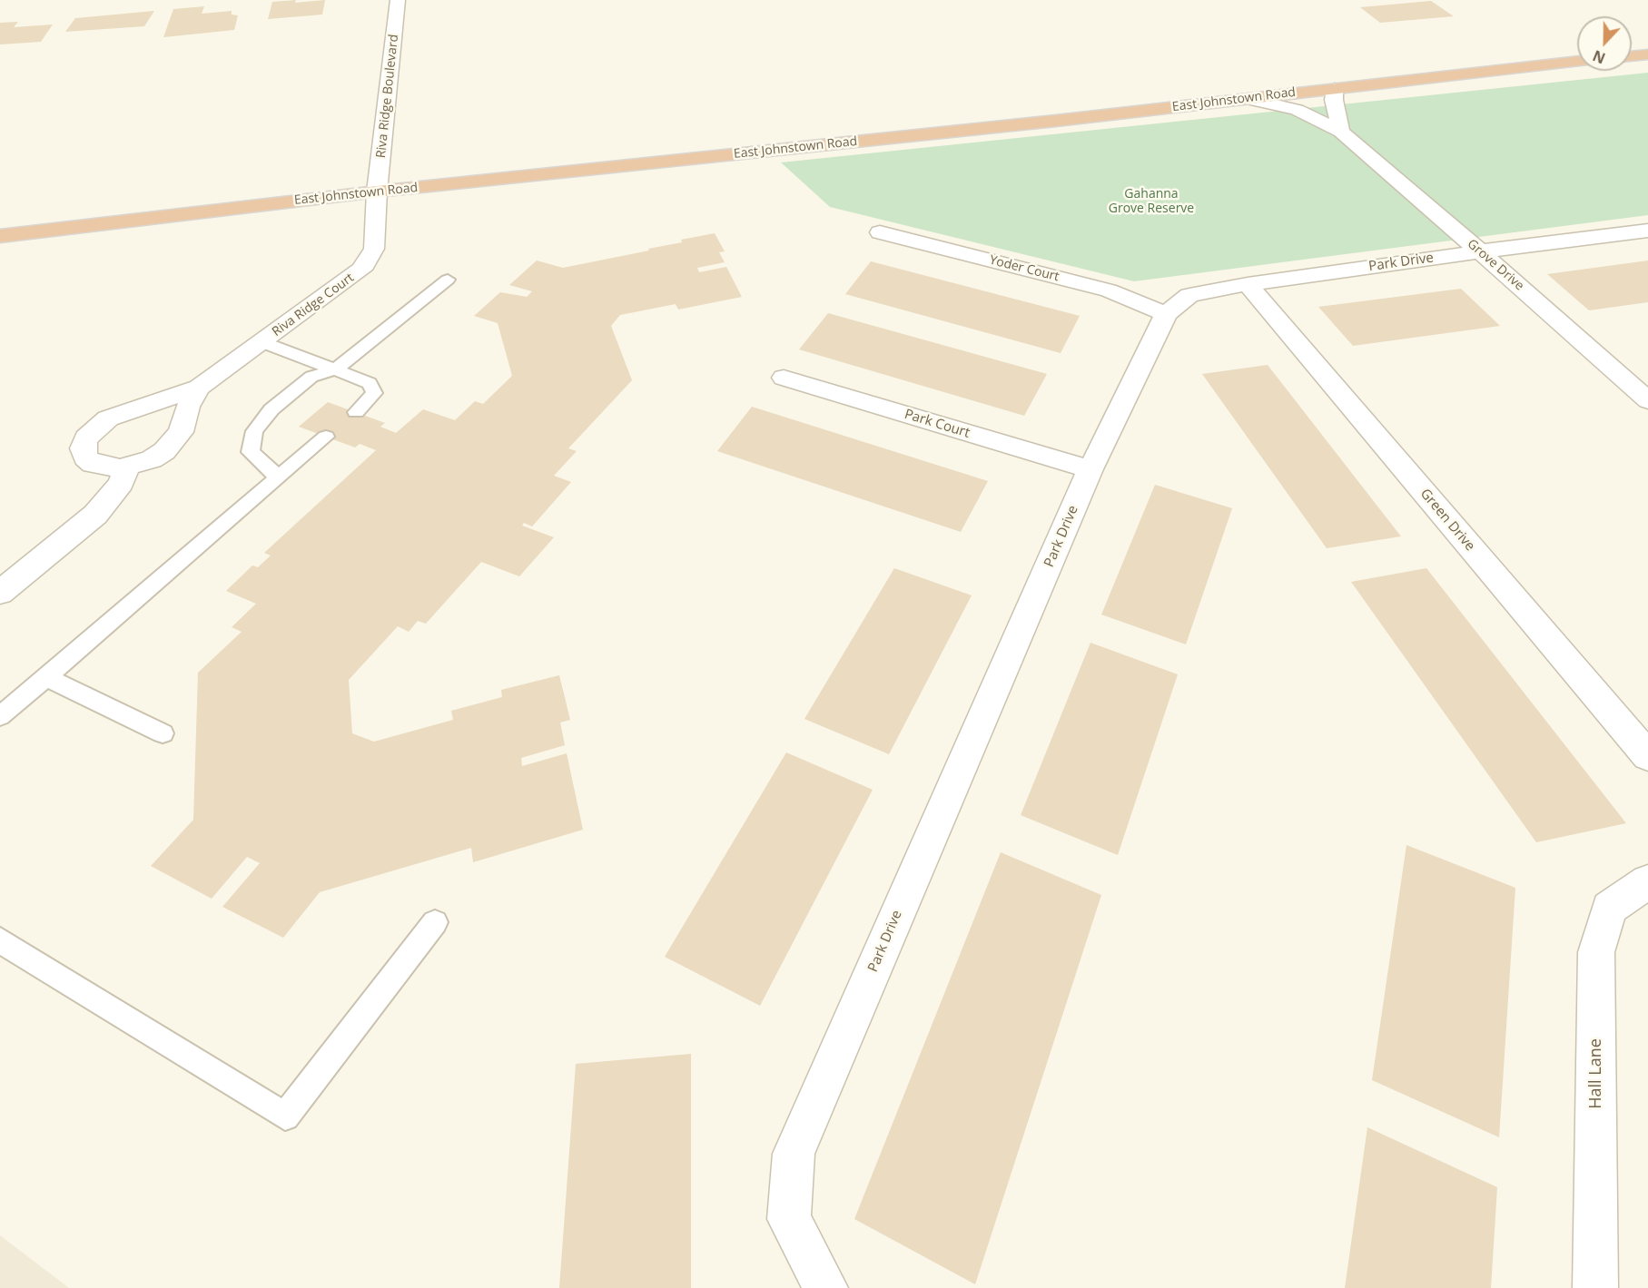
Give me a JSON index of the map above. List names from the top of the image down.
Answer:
{
  "streets": {
    "highway": ["East Johnstown Road"],
    "street": [
      "Riva Ridge Boulevard",
      "Park Drive",
      "Grove Drive",
      "Yoder Court",
      "Riva Ridge Court",
      "Park Court",
      "Green Drive",
      "Hall Lane"
    ]
  },
  "crossings": [
    ["Riva Ridge Boulevard", "East Johnstown Road"],
    ["Riva Ridge Boulevard", "Riva Ridge Court"],
    ["East Johnstown Road", "Grove Drive"],
    ["East Johnstown Road", "Riva Ridge Court"],
    ["Park Drive", "Grove Drive"],
    ["Park Drive", "Yoder Court"],
    ["Park Drive", "Park Court"],
    ["Park Drive", "Green Drive"]
  ],
  "parks": ["Gahanna Grove Reserve"],
  "north": "bottom"
}
